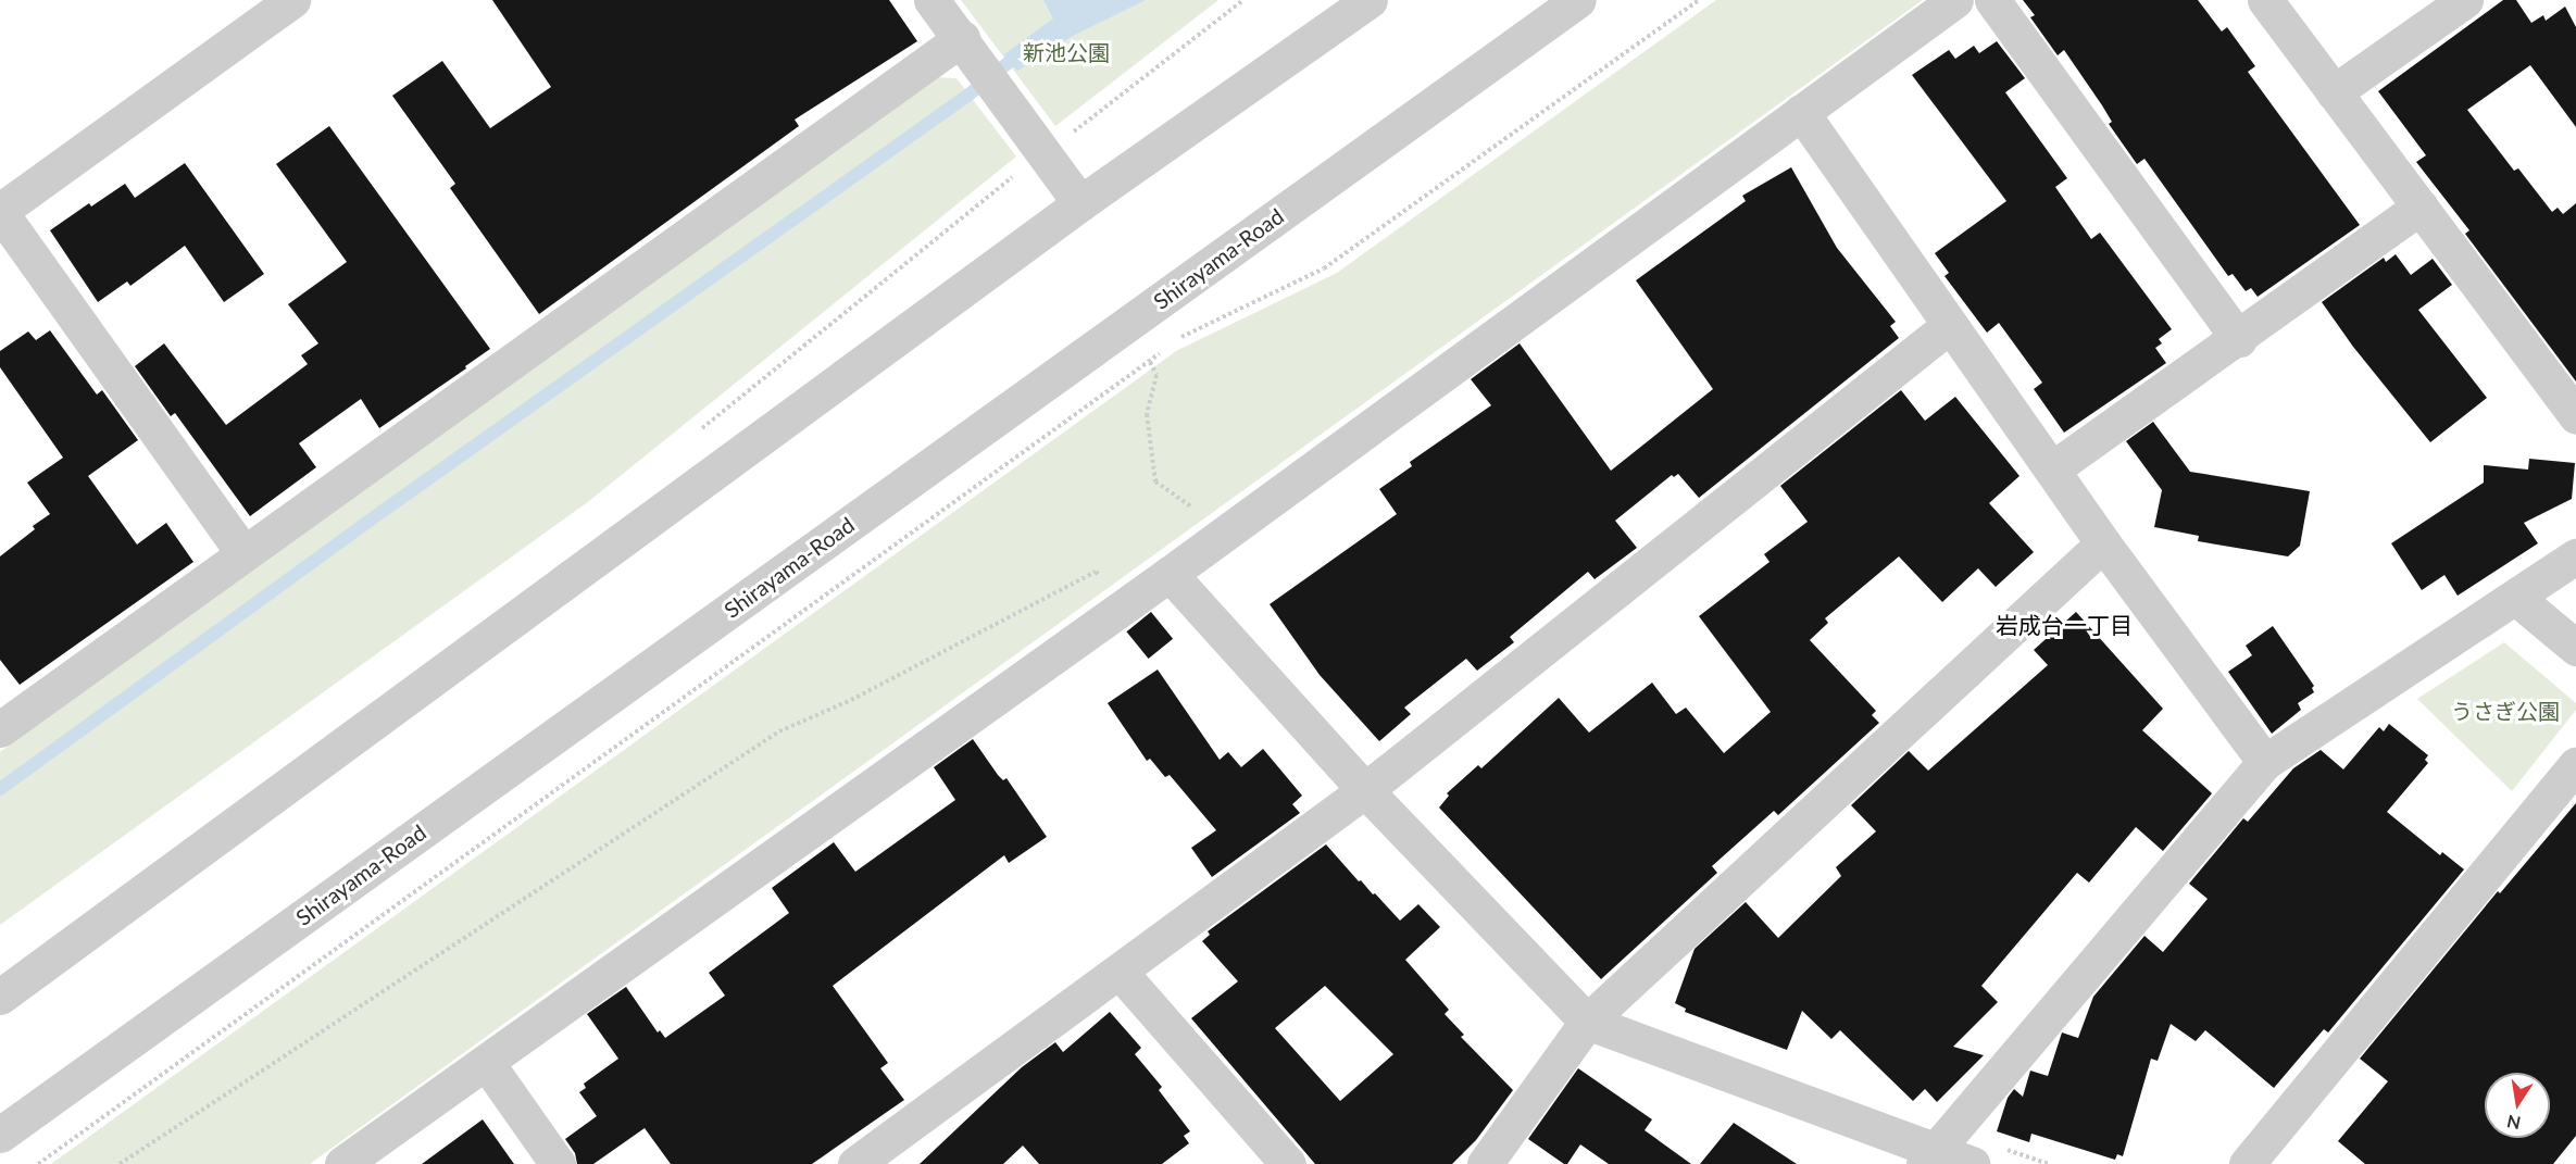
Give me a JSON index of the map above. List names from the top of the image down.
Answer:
{
  "streets": {
    "street": ["Shirayama-Road"]
  },
  "districts": ["岩成台一丁目"],
  "parks": ["新池公園", "うさぎ公園"],
  "north": "bottom"
}
